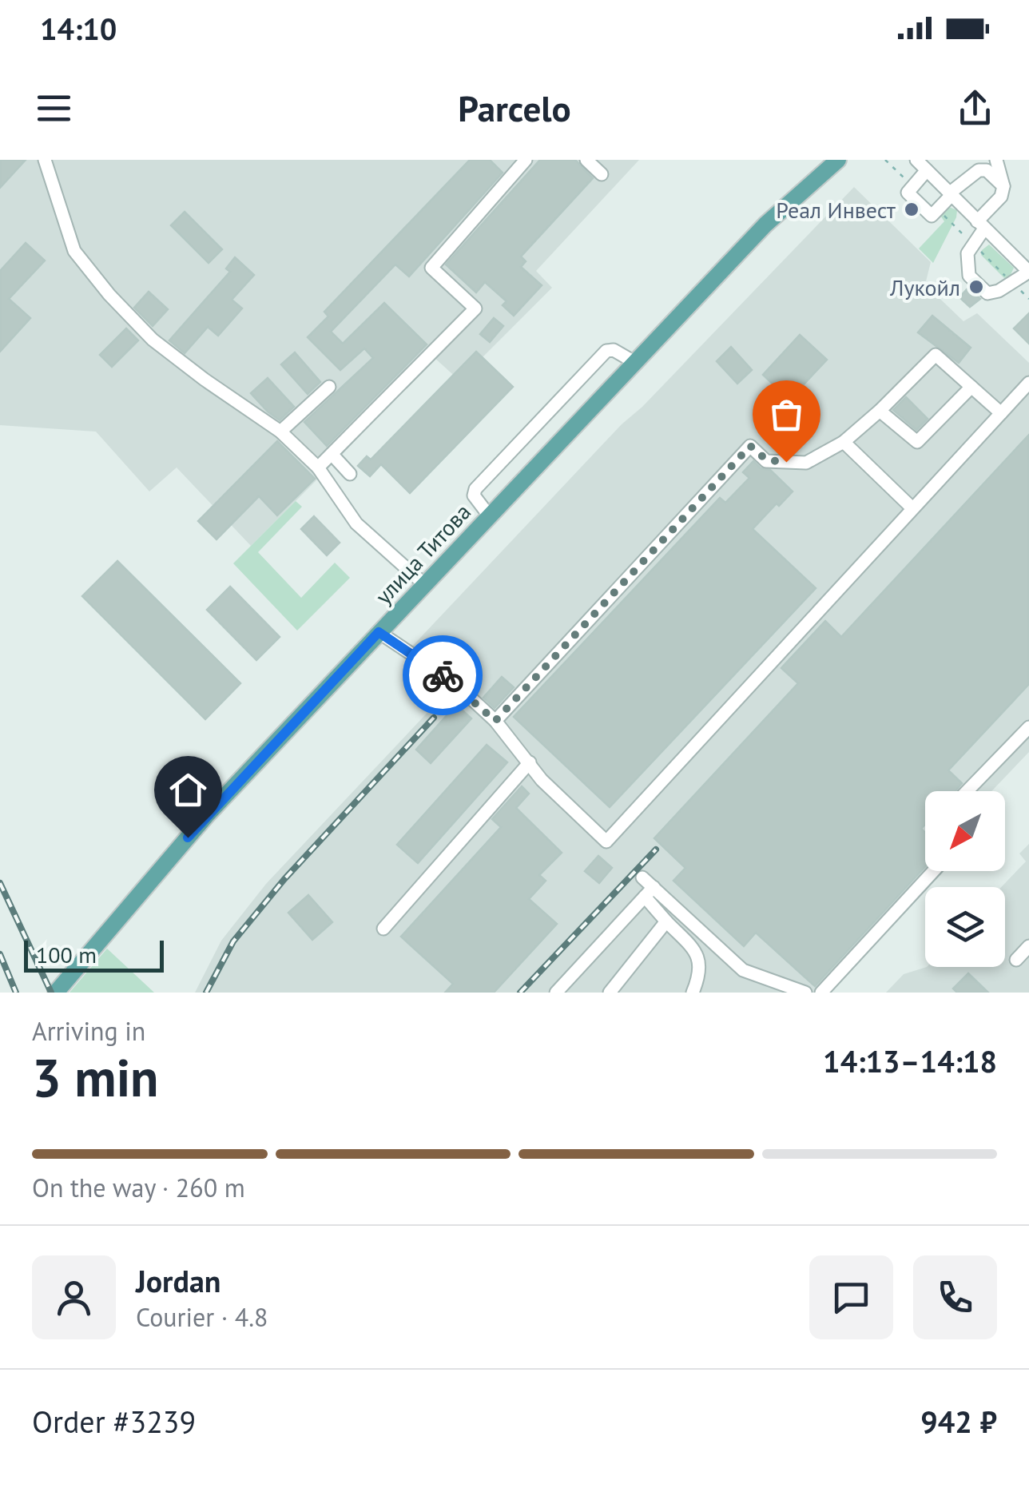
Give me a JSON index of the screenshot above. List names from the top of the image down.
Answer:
{
  "streets": {
    "main road": ["улица Титова"]
  },
  "places": ["Реал Инвест", "Лукойл"],
  "scale_bar": "100 m",
  "north": "bottom left",
  "page": {
    "status": "14:10",
    "header": "Parcelo",
    "scale": "100 m",
    "heading": ["3 min", "Arriving in", "14:13–14:18"],
    "panel": [
      "Jordan",
      "Courier · 4.8",
      "Order #3239",
      "942 ₽"
    ],
    "bar": "On the way · 260 m"
  }
}
